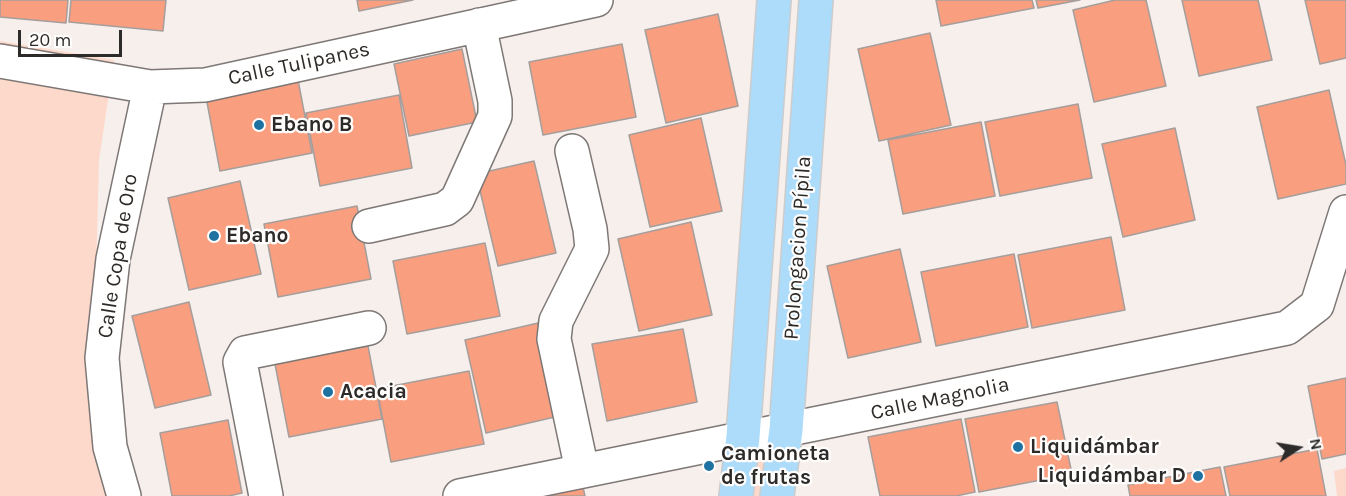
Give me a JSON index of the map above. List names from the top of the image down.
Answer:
{
  "streets": {
    "main road": ["Prolongacion Pípila"],
    "street": ["Calle Tulipanes", "Calle Copa de Oro", "Calle Magnolia"]
  },
  "crossings": [
    ["Calle Tulipanes", "Calle Copa de Oro"],
    ["Prolongacion Pípila", "Calle Magnolia"]
  ],
  "places": [
    "Ebano B",
    "Ebano",
    "Acacia",
    "Liquidámbar",
    "Camioneta de frutas",
    "Liquidámbar D"
  ],
  "scale_bar": "20 m",
  "north": "right"
}
